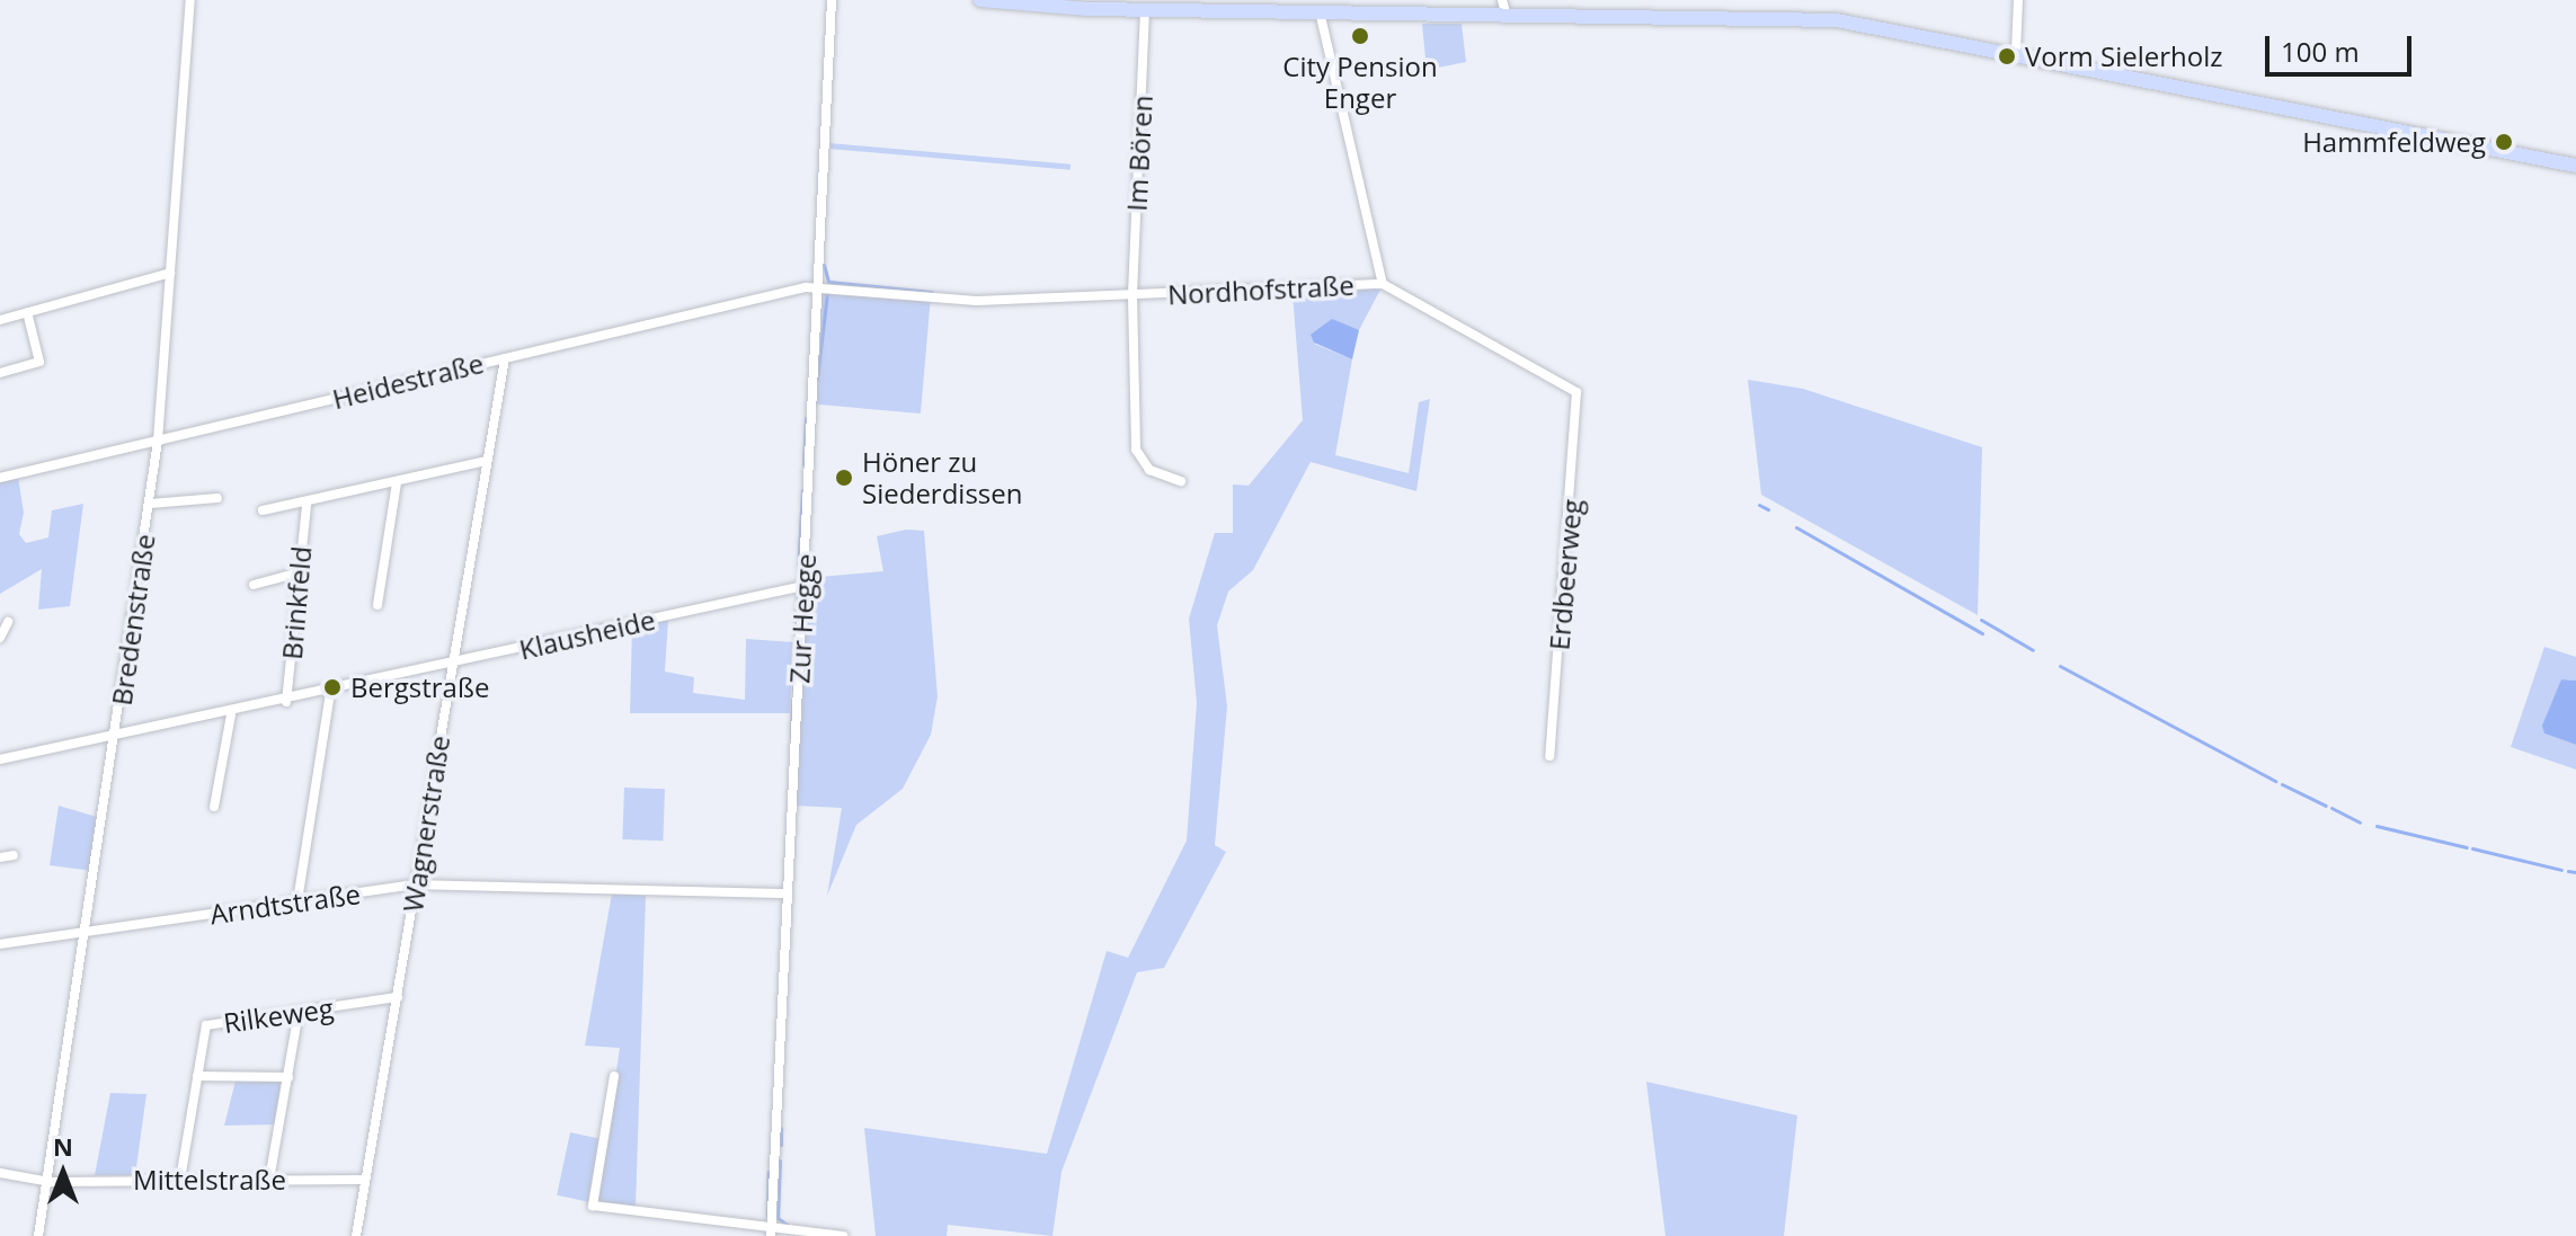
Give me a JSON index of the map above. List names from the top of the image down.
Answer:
{
  "streets": {
    "street": [
      "Im Bören",
      "Nordhofstraße",
      "Heidestraße",
      "Erdbeerweg",
      "Brinkfeld",
      "Zur Hegge",
      "Bredenstraße",
      "Klausheide",
      "Wagnerstraße",
      "Arndtstraße",
      "Rilkeweg",
      "Mittelstraße"
    ]
  },
  "crossings": [
    ["Im Bören", "Nordhofstraße"],
    ["Nordhofstraße", "Heidestraße"],
    ["Nordhofstraße", "Erdbeerweg"],
    ["Nordhofstraße", "Zur Hegge"],
    ["Heidestraße", "Zur Hegge"],
    ["Heidestraße", "Bredenstraße"],
    ["Heidestraße", "Wagnerstraße"],
    ["Brinkfeld", "Klausheide"],
    ["Brinkfeld", "Wagnerstraße"],
    ["Zur Hegge", "Klausheide"],
    ["Zur Hegge", "Arndtstraße"],
    ["Bredenstraße", "Klausheide"],
    ["Bredenstraße", "Arndtstraße"],
    ["Bredenstraße", "Mittelstraße"],
    ["Klausheide", "Wagnerstraße"],
    ["Wagnerstraße", "Arndtstraße"],
    ["Wagnerstraße", "Rilkeweg"],
    ["Wagnerstraße", "Mittelstraße"],
    ["Rilkeweg", "Mittelstraße"]
  ],
  "places": [
    "City Pension Enger",
    "Vorm Sielerholz",
    "Hammfeldweg",
    "Höner zu Siederdissen",
    "Bergstraße"
  ],
  "scale_bar": "100 m",
  "north": "top"
}
